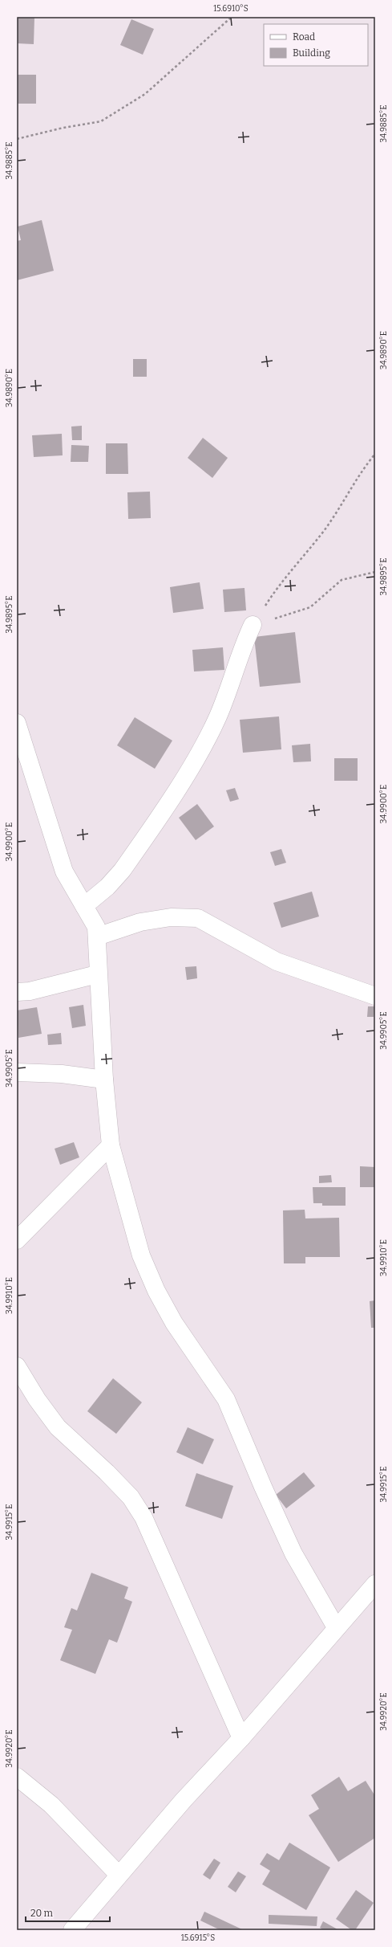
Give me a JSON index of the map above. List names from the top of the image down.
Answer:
{
  "legend": ["Road", "Building"],
  "scale_bar": "20 m",
  "coordinates": [
    "15.6910°S",
    "34.9885°E",
    "34.9890°E",
    "34.9895°E",
    "34.9900°E",
    "34.9905°E",
    "34.9910°E",
    "34.9915°E",
    "34.9920°E",
    "15.6915°S"
  ]
}
